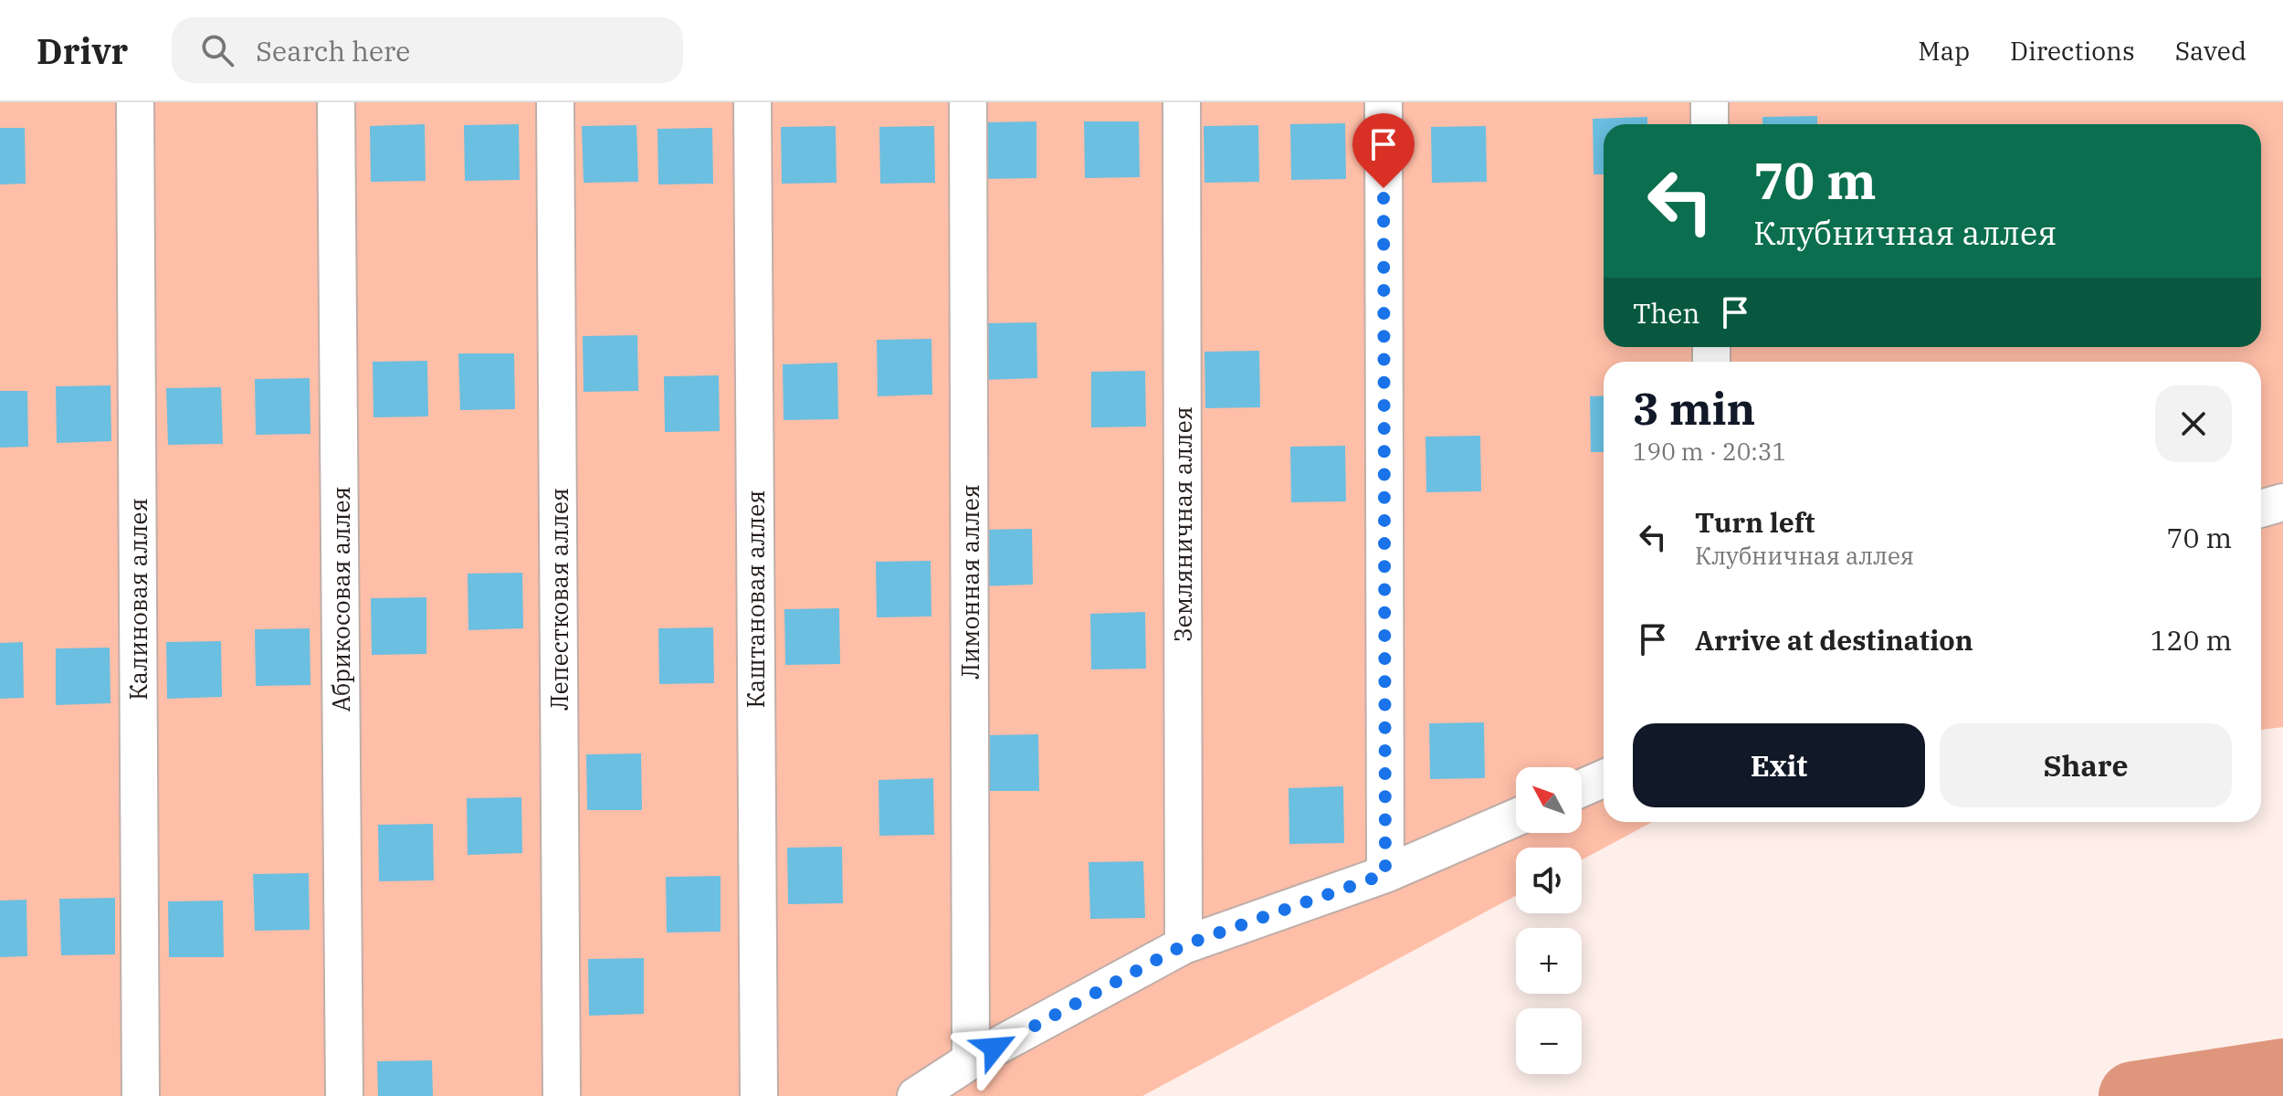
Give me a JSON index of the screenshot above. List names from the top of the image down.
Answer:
{
  "streets": {
    "street": [
      "Земляничная аллея",
      "Лимонная аллея",
      "Калиновая аллея",
      "Абрикосовая аллея",
      "Лепестковая аллея",
      "Каштановая аллея"
    ]
  },
  "north": "top left",
  "page": {
    "header": "Drivr",
    "search": "Search here",
    "nav": ["Map", "Directions", "Saved"],
    "turn": ["70 m", "Клубничная аллея"],
    "then": "Then",
    "heading": ["3 min", "190 m · 20:31"],
    "list": [
      {
        "name": "Turn left",
        "note": "Клубничная аллея",
        "value": "70 m"
      },
      {
        "name": "Arrive at destination",
        "value": "120 m"
      }
    ],
    "buttons": ["Exit", "Share"],
    "map_buttons": ["+", "−"]
  }
}
